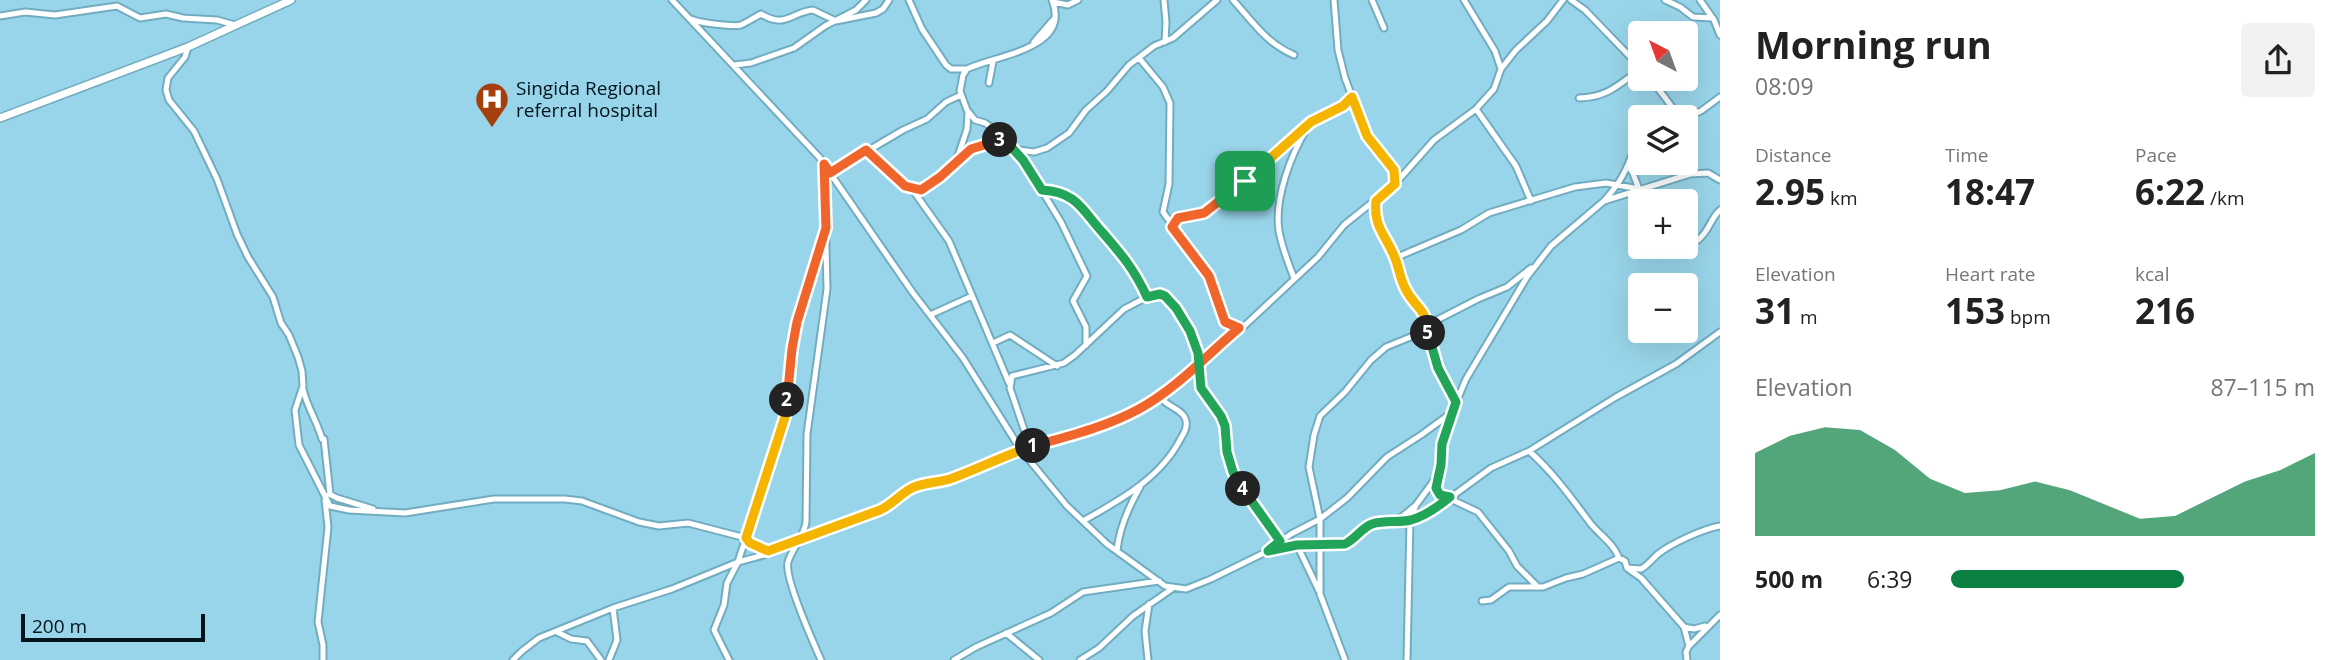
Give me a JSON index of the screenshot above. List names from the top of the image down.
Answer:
{
  "places": {
    "hospital": ["Singida Regional referral hospital"]
  },
  "scale_bar": "200 m",
  "north": "top left",
  "page": {
    "heading": ["Morning run", "08:09"],
    "map_buttons": ["+", "−"],
    "stats": [
      ["Distance", "2.95 km"],
      ["Time", "18:47"],
      ["Pace", "6:22 /km"],
      ["Elevation", "31 m"],
      ["Heart rate", "153 bpm"],
      ["kcal", "216"]
    ],
    "pins": [
      "3",
      "5",
      "2",
      "1",
      "4"
    ],
    "chart": ["Elevation", "87–115 m"],
    "list": [
      {
        "name": "500 m",
        "note": "6:39"
      }
    ],
    "scale": "200 m"
  }
}
